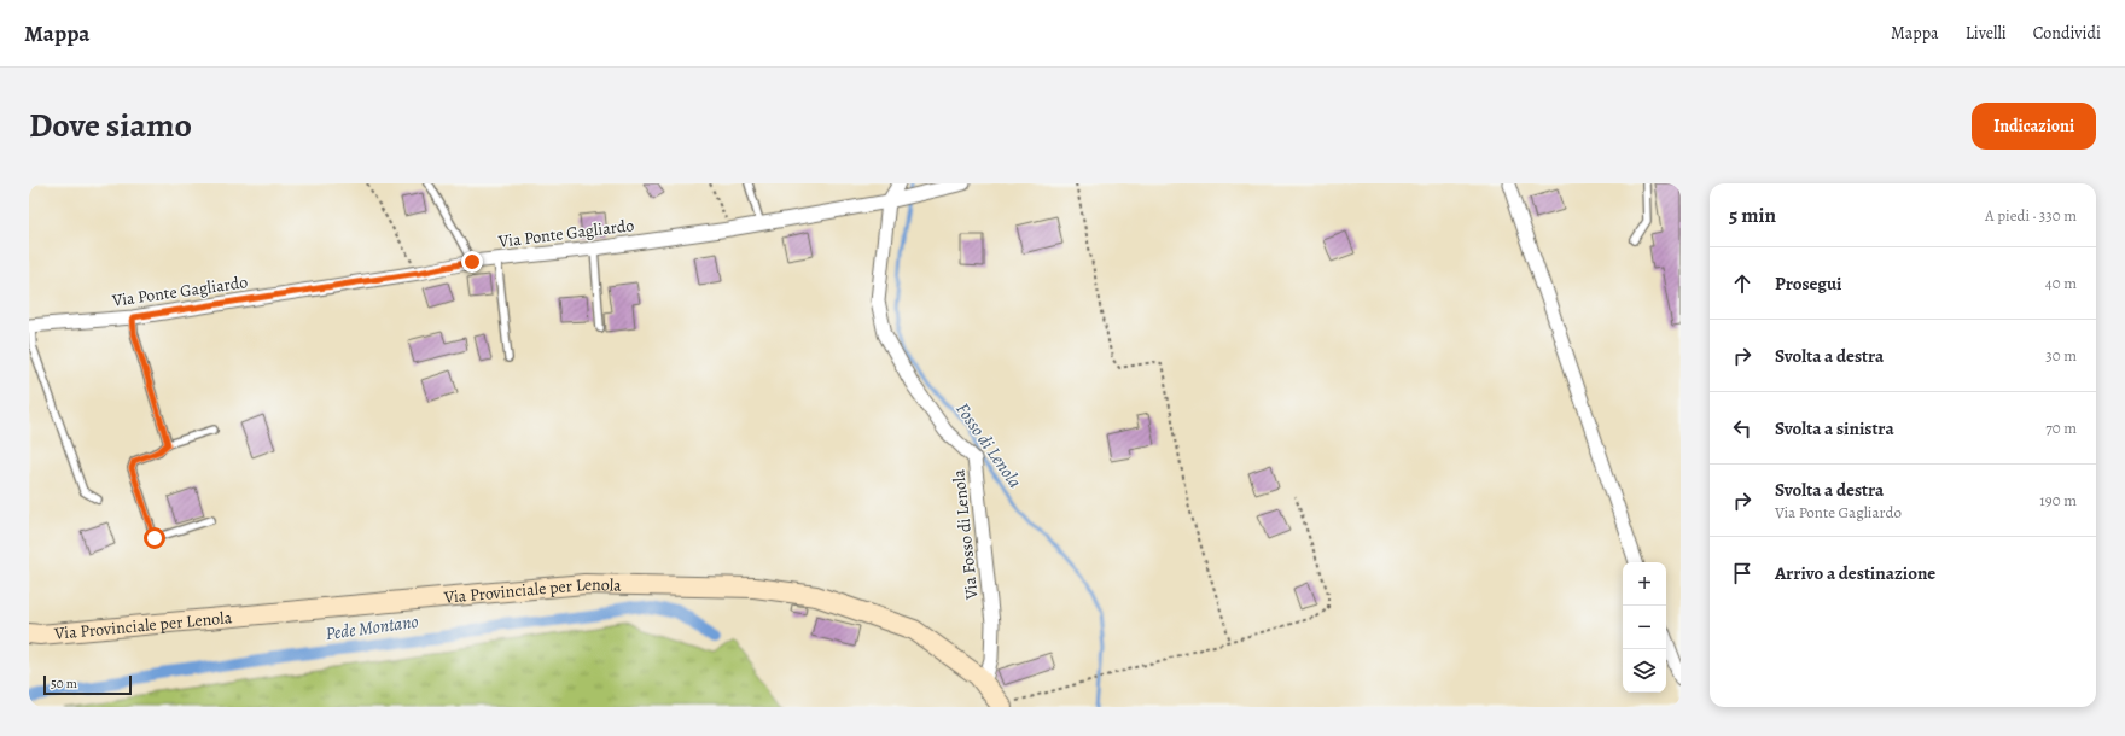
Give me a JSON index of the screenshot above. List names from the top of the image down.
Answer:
{
  "streets": {
    "main road": ["Via Provinciale per Lenola"],
    "street": ["Via Ponte Gagliardo", "Via Fosso di Lenola"]
  },
  "crossings": [
    ["Via Ponte Gagliardo", "Via Fosso di Lenola"],
    ["Via Fosso di Lenola", "Via Provinciale per Lenola"]
  ],
  "water": ["Fosso di Lenola", "Pede Montano"],
  "scale_bar": "50 m",
  "page": {
    "header": "Mappa",
    "nav": ["Mappa", "Livelli", "Condividi"],
    "title": "Dove siamo",
    "buttons": "Indicazioni",
    "heading": ["5 min", "A piedi · 330 m"],
    "list": [
      ["Prosegui", "40 m"],
      ["Svolta a destra", "30 m"],
      ["Svolta a sinistra", "70 m"],
      ["Svolta a destra", "Via Ponte Gagliardo", "190 m"],
      "Arrivo a destinazione"
    ],
    "map_buttons": ["+", "−"],
    "scale": "50 m"
  }
}
